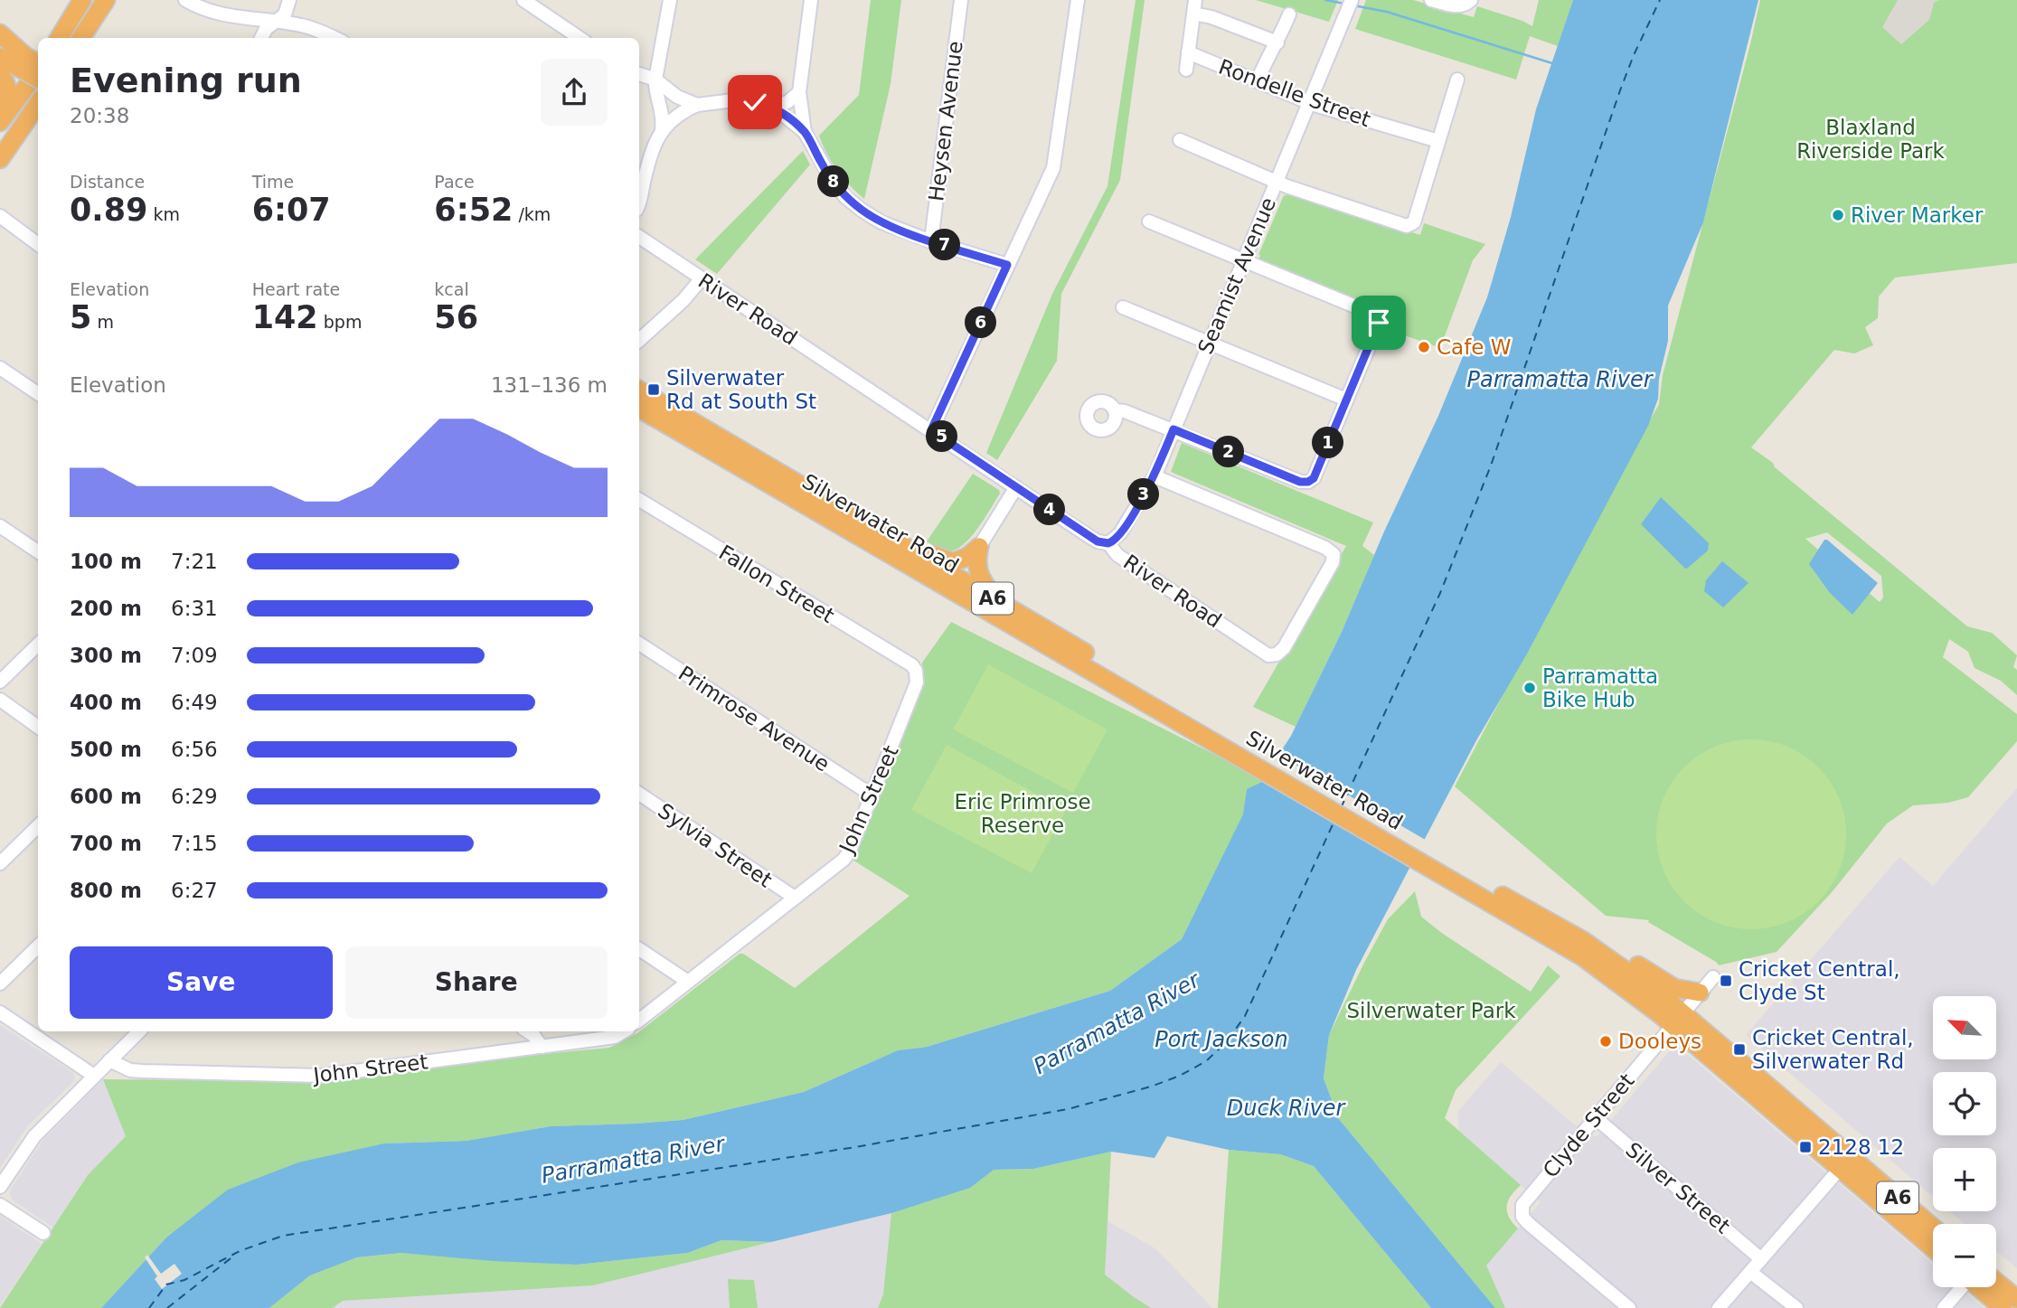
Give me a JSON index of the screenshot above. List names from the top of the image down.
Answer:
{
  "streets": {
    "highway": ["Silverwater Road", "A6"],
    "street": [
      "Rondelle Street",
      "Heysen Avenue",
      "Seamist Avenue",
      "River Road",
      "Fallon Street",
      "Primrose Avenue",
      "John Street",
      "Sylvia Street",
      "Clyde Street",
      "Silver Street"
    ]
  },
  "crossings": [
    ["Rondelle Street", "Seamist Avenue"],
    ["Seamist Avenue", "River Road"],
    ["Silverwater Road", "Clyde Street"],
    ["Fallon Street", "John Street"],
    ["Primrose Avenue", "John Street"],
    ["John Street", "Sylvia Street"],
    ["Clyde Street", "Silver Street"]
  ],
  "water": ["Parramatta River", "Port Jackson", "Duck River"],
  "parks": ["Blaxland Riverside Park", "Eric Primrose Reserve", "Silverwater Park"],
  "places": {
    "other": [
      "River Marker",
      "Cafe W",
      "Parramatta Bike Hub",
      "Dooleys"
    ],
    "transit": [
      "Silverwater Rd at South St",
      "Cricket Central, Clyde St",
      "Cricket Central, Silverwater Rd",
      "2128 12"
    ]
  },
  "north": "top left",
  "page": {
    "heading": ["Evening run", "20:38"],
    "stats": [
      ["Distance", "0.89 km"],
      ["Time", "6:07"],
      ["Pace", "6:52 /km"],
      ["Elevation", "5 m"],
      ["Heart rate", "142 bpm"],
      ["kcal", "56"]
    ],
    "pins": [
      "8",
      "7",
      "6",
      "5",
      "1",
      "2",
      "3",
      "4"
    ],
    "chart": ["Elevation", "131–136 m"],
    "list": [
      {
        "name": "100 m",
        "note": "7:21"
      },
      {
        "name": "200 m",
        "note": "6:31"
      },
      {
        "name": "300 m",
        "note": "7:09"
      },
      {
        "name": "400 m",
        "note": "6:49"
      },
      {
        "name": "500 m",
        "note": "6:56"
      },
      {
        "name": "600 m",
        "note": "6:29"
      },
      {
        "name": "700 m",
        "note": "7:15"
      },
      {
        "name": "800 m",
        "note": "6:27"
      }
    ],
    "buttons": ["Save", "Share"],
    "map_buttons": ["+", "−"]
  }
}
